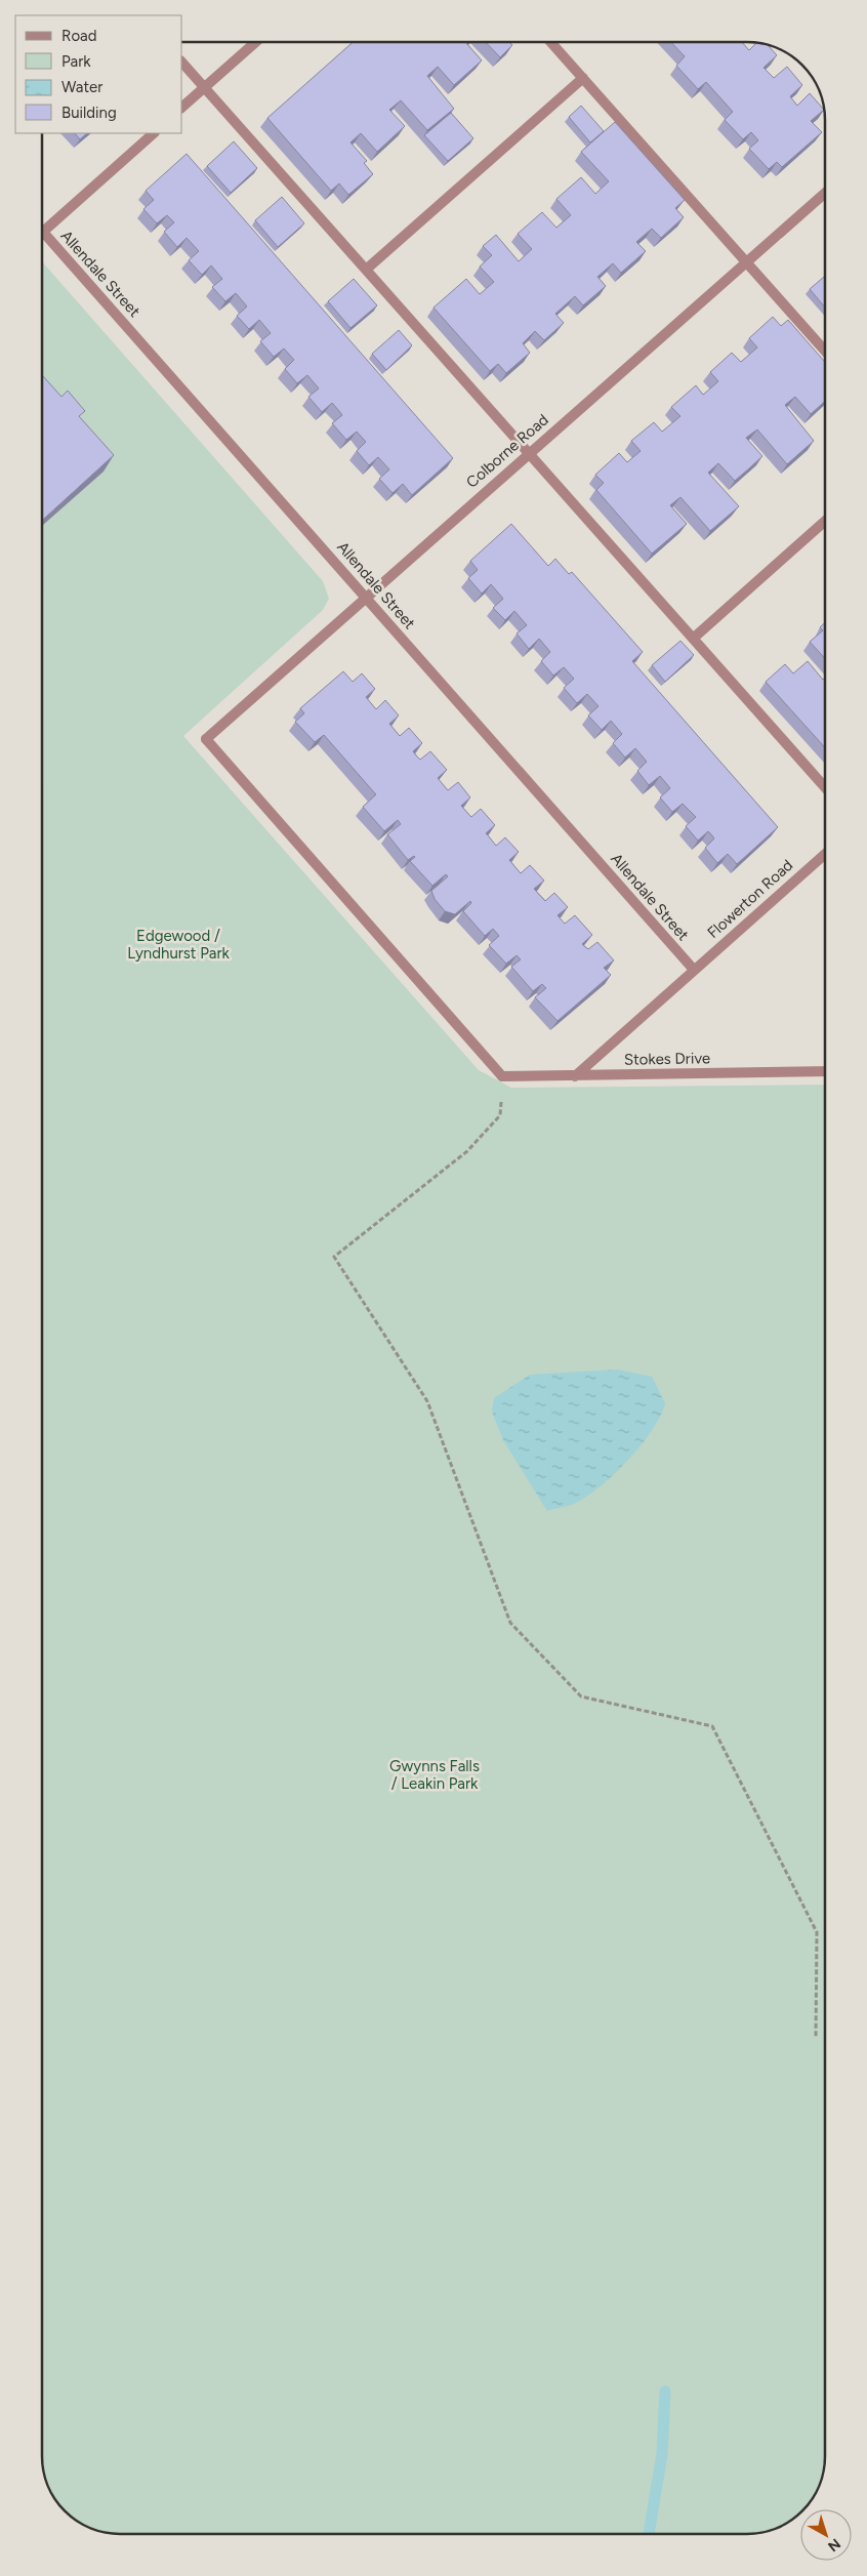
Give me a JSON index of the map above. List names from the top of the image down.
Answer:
{
  "streets": {
    "street": [
      "Allendale Street",
      "Colborne Road",
      "Flowerton Road",
      "Stokes Drive"
    ]
  },
  "crossings": [
    ["Allendale Street", "Colborne Road"],
    ["Allendale Street", "Flowerton Road"],
    ["Colborne Road", "Stokes Drive"],
    ["Flowerton Road", "Stokes Drive"]
  ],
  "parks": ["Edgewood / Lyndhurst Park", "Gwynns Falls / Leakin Park"],
  "legend": [
    "Road",
    "Park",
    "Water",
    "Building"
  ],
  "north": "bottom right"
}
